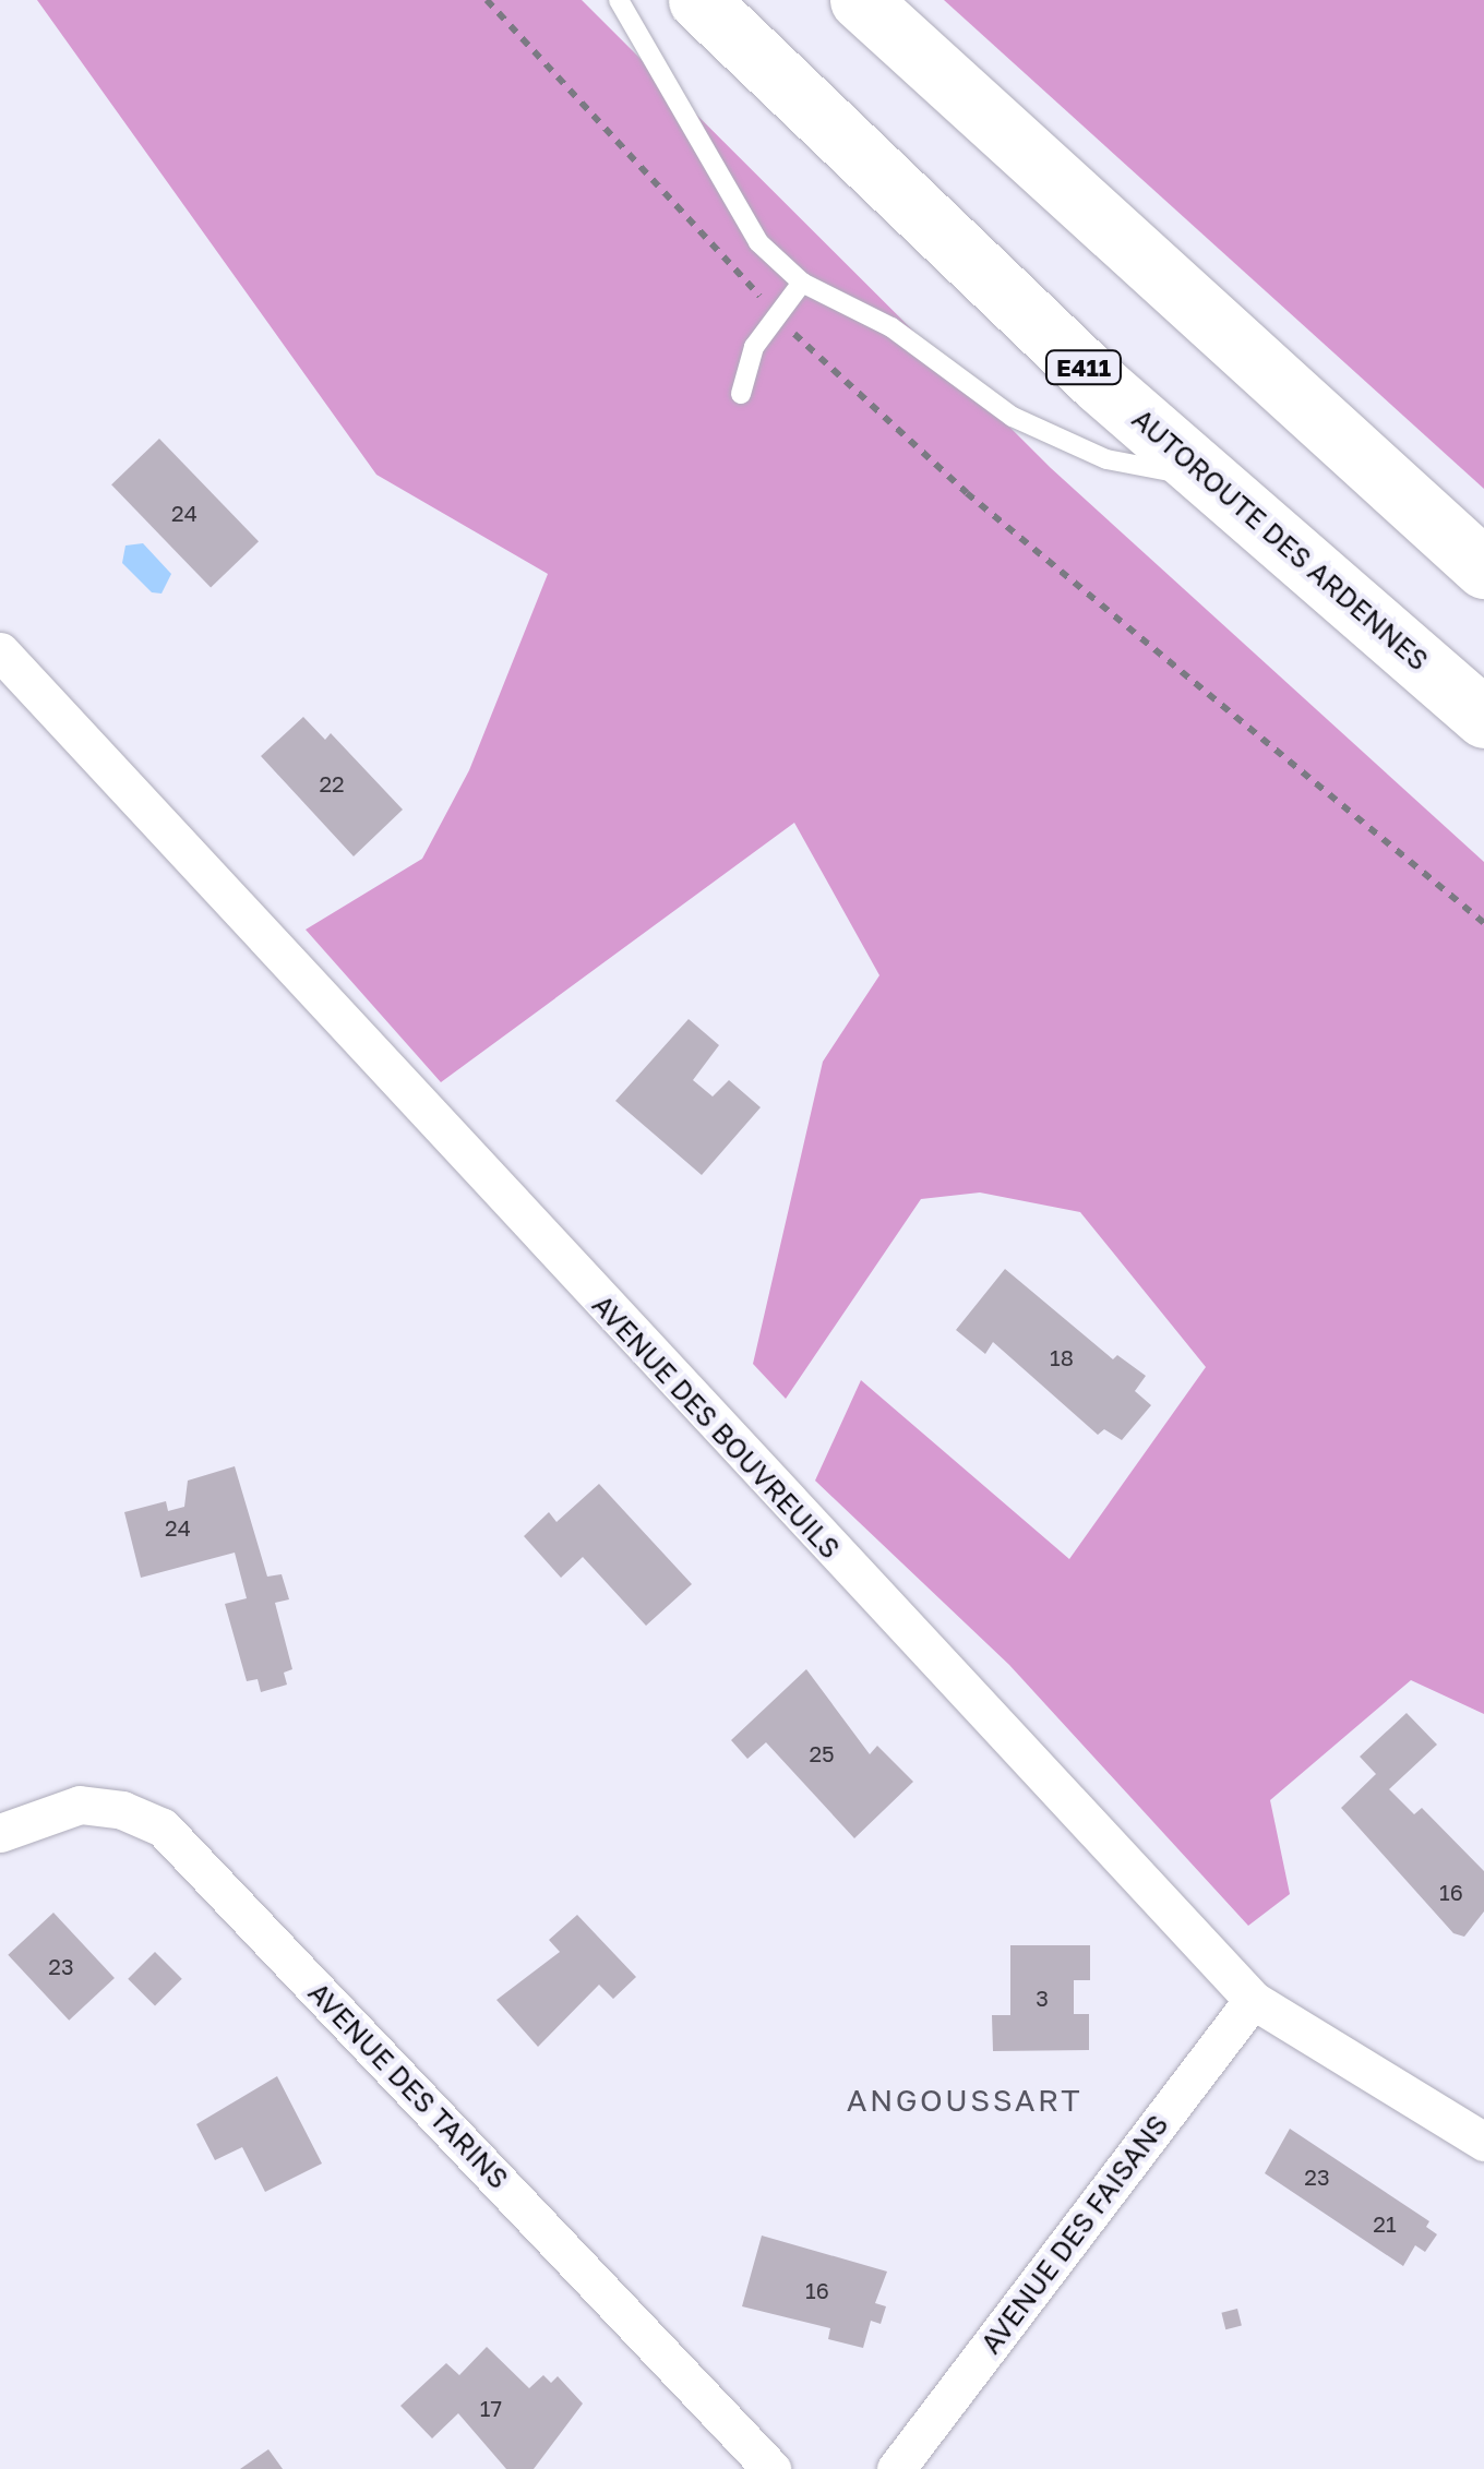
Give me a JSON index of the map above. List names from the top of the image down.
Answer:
{
  "streets": {
    "highway": ["E411", "AUTOROUTE DES ARDENNES"],
    "street": ["AVENUE DES BOUVREUILS", "AVENUE DES TARINS", "AVENUE DES FAISANS"]
  },
  "crossings": [
    ["AVENUE DES BOUVREUILS", "AVENUE DES FAISANS"]
  ],
  "districts": ["ANGOUSSART"],
  "house_numbers": [
    "24",
    "22",
    "18",
    "24",
    "25",
    "16",
    "23",
    "3",
    "23",
    "21",
    "16",
    "17"
  ]
}
